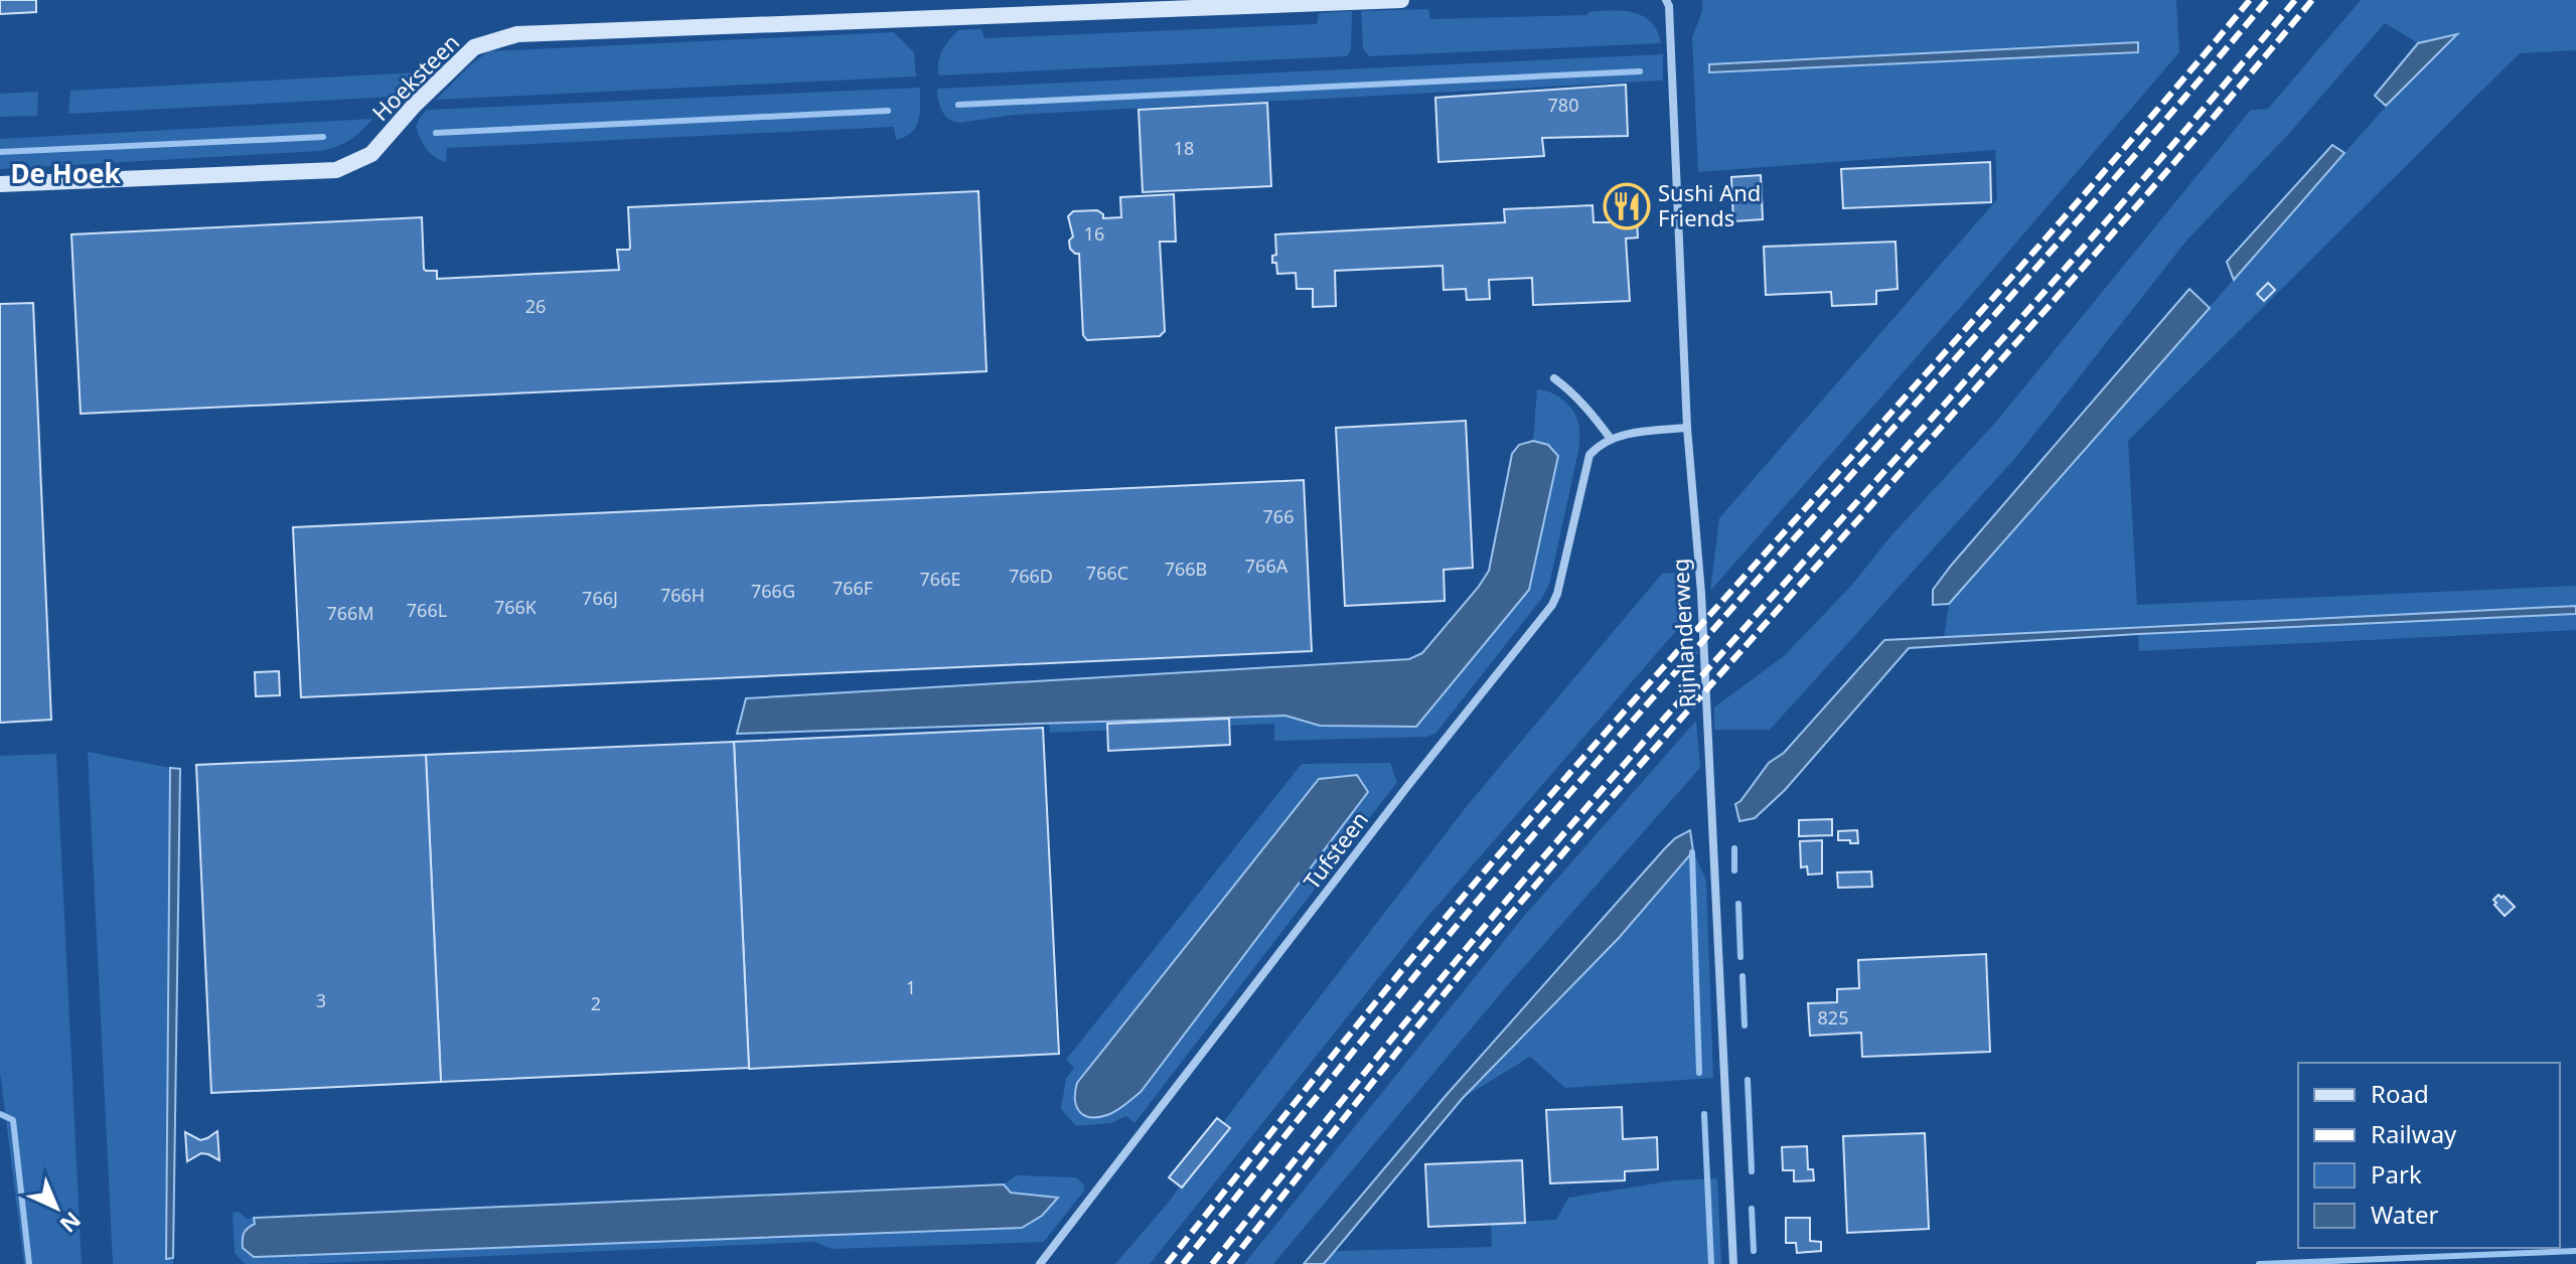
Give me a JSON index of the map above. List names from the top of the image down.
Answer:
{
  "streets": {
    "street": ["Hoeksteen", "Rijnlanderweg", "Tufsteen"]
  },
  "districts": ["De Hoek"],
  "places": {
    "restaurant": ["Sushi And Friends"]
  },
  "house_numbers": [
    "780",
    "18",
    "16",
    "26",
    "766",
    "766A",
    "766B",
    "766C",
    "766D",
    "766E",
    "766F",
    "766G",
    "766H",
    "766J",
    "766K",
    "766L",
    "766M",
    "1",
    "3",
    "2",
    "825"
  ],
  "legend": [
    "Road",
    "Railway",
    "Park",
    "Water"
  ],
  "north": "bottom right"
}
